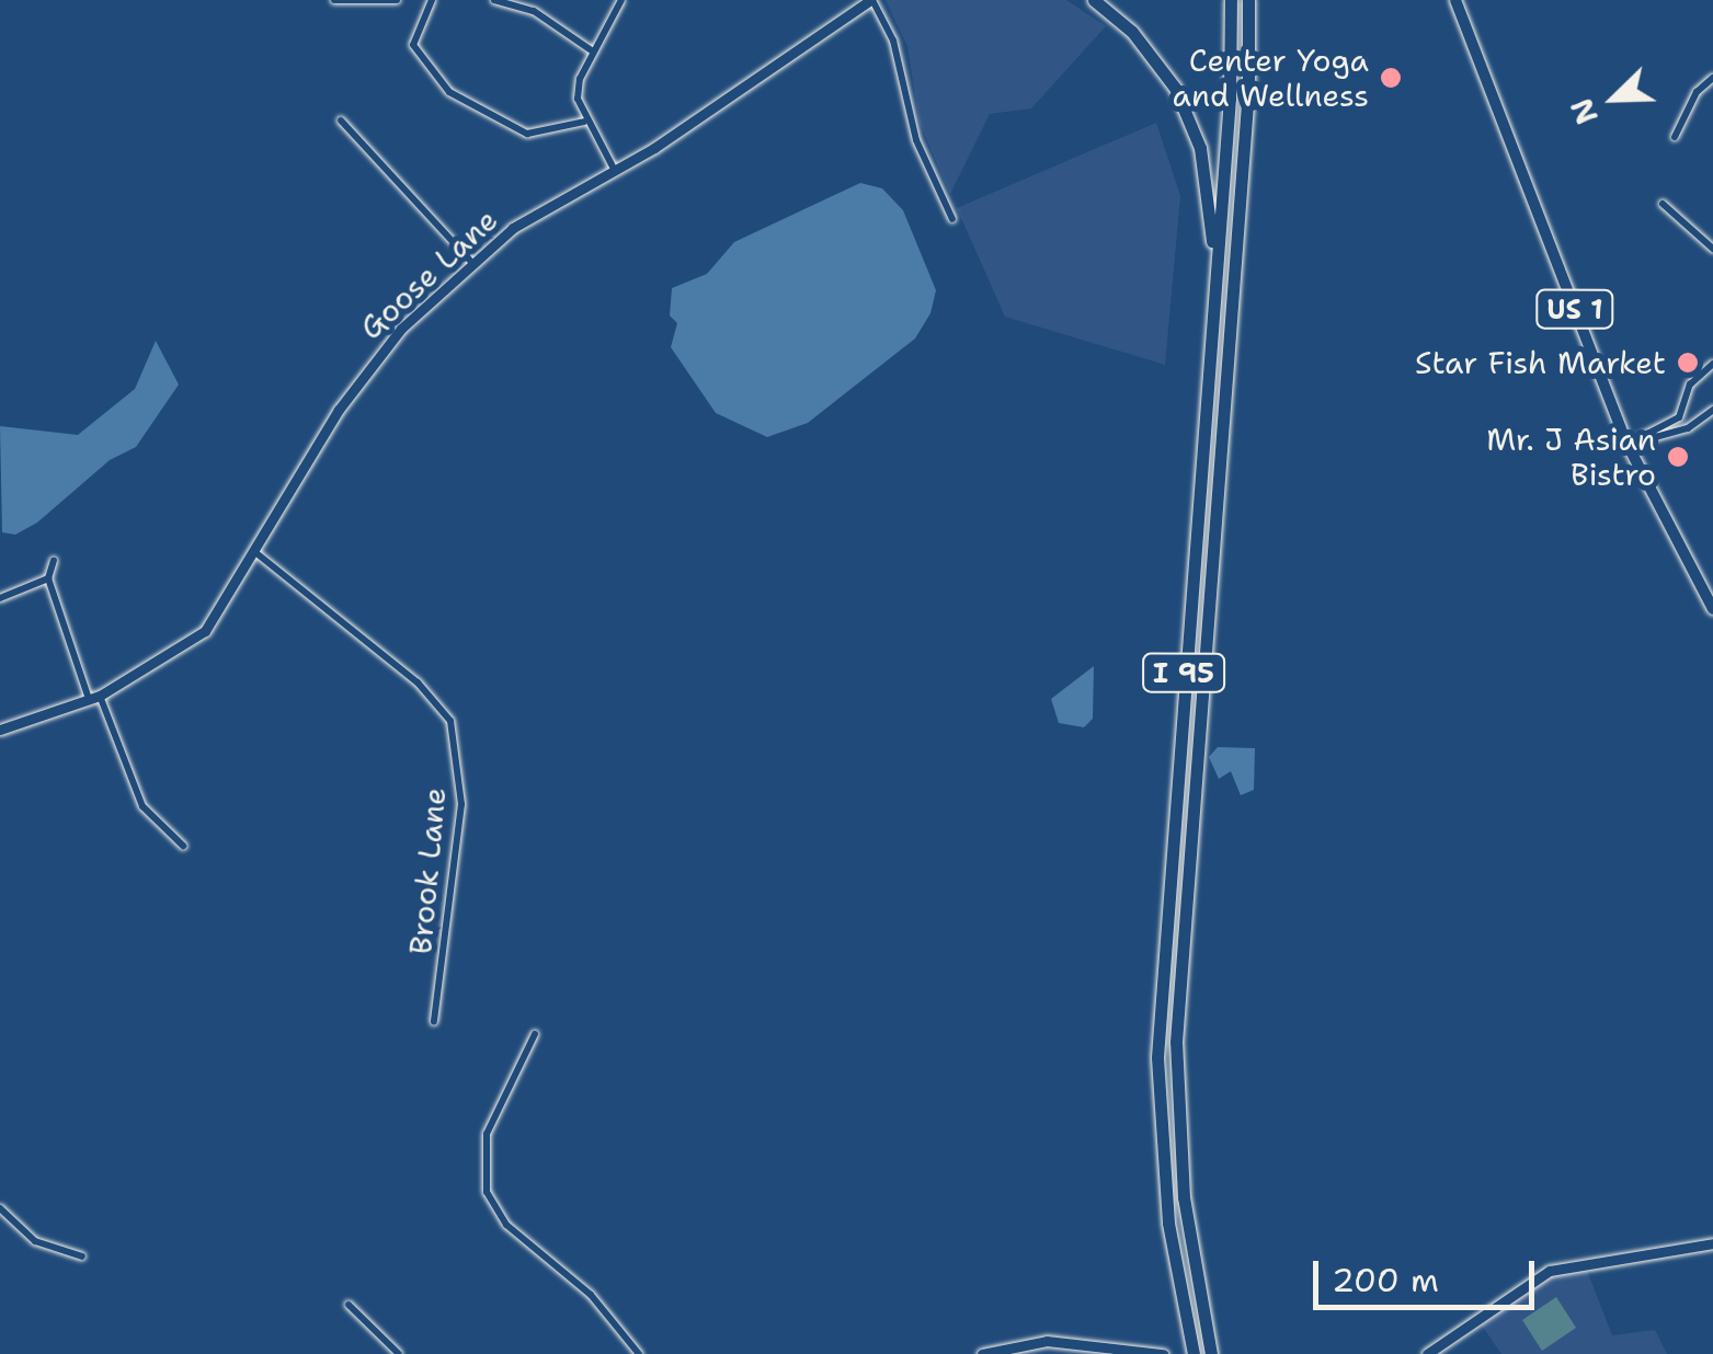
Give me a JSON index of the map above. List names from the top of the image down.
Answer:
{
  "streets": {
    "highway": ["I 95"],
    "main road": ["US 1"],
    "street": ["Goose Lane", "Brook Lane"]
  },
  "crossings": [
    ["Goose Lane", "Brook Lane"]
  ],
  "places": ["Center Yoga and Wellness", "Star Fish Market", "Mr. J Asian Bistro"],
  "scale_bar": "200 m",
  "north": "bottom left"
}
